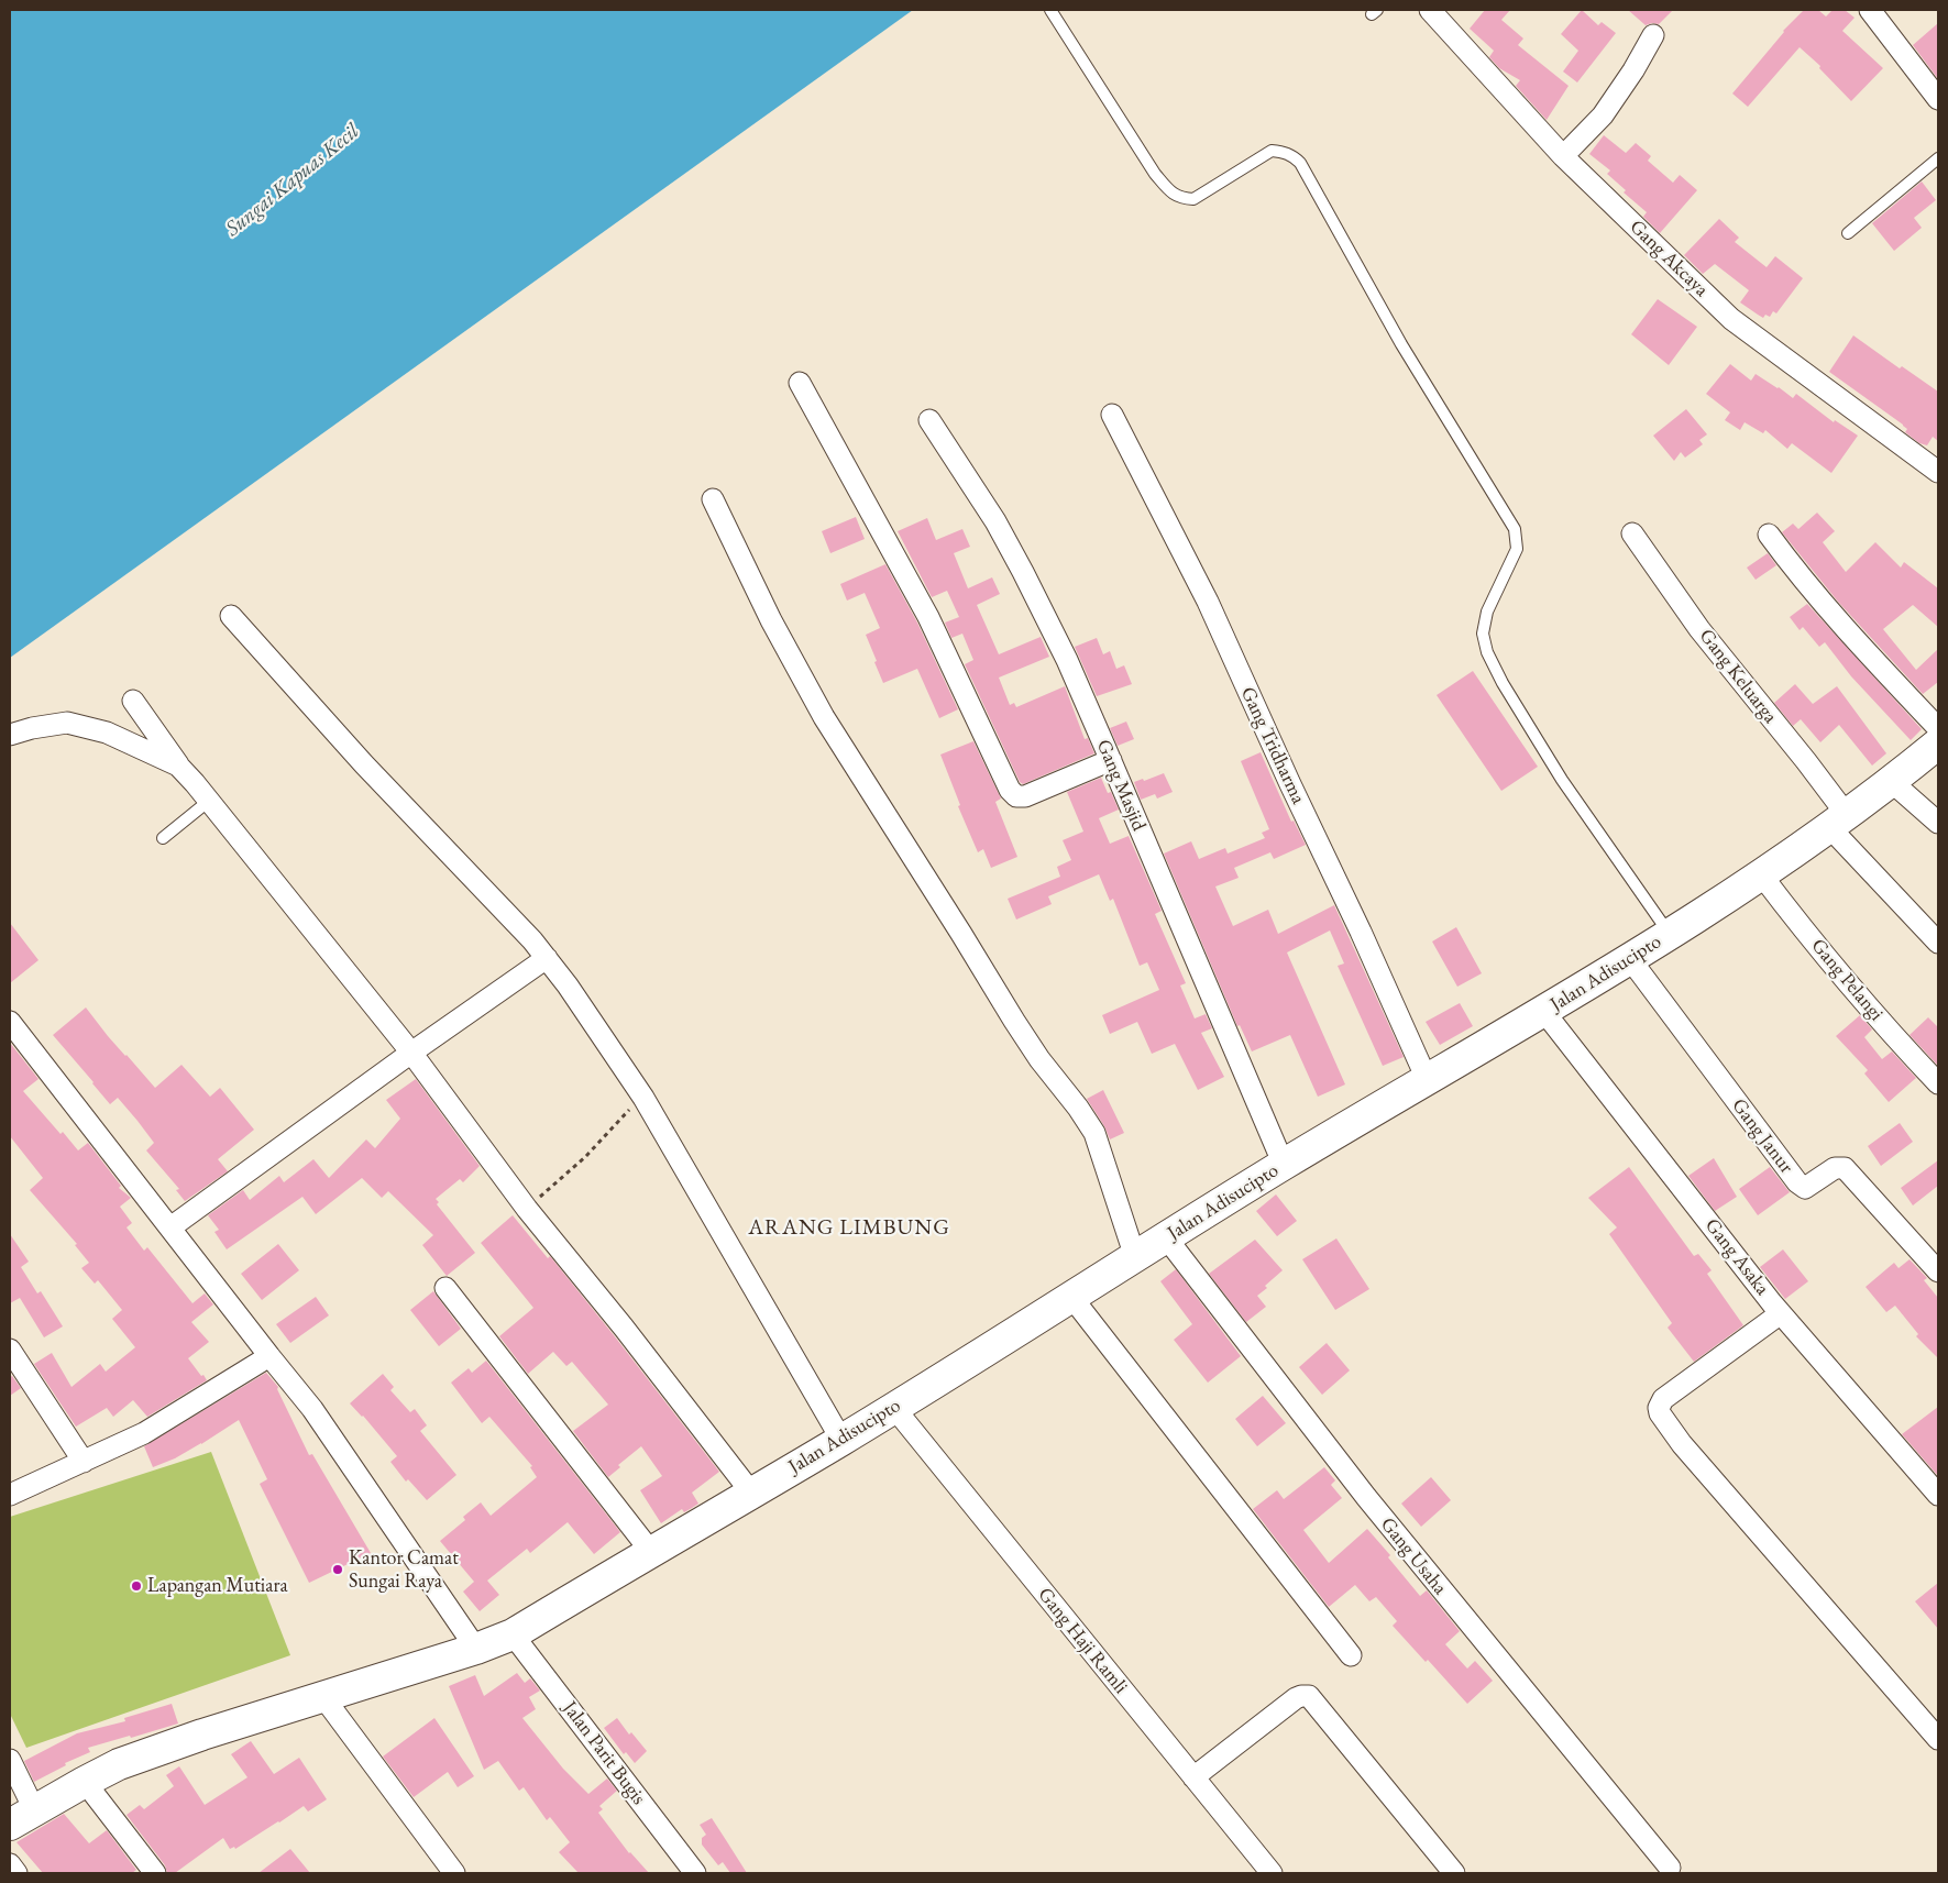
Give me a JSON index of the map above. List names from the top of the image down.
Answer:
{
  "streets": {
    "main road": ["Jalan Adisucipto"],
    "street": [
      "Gang Akcaya",
      "Gang Keluarga",
      "Gang Tridharma",
      "Gang Masjid",
      "Gang Pelangi",
      "Gang Janur",
      "Gang Asaka",
      "Gang Usaha",
      "Gang Haji Ramli",
      "Jalan Parit Bugis"
    ]
  },
  "crossings": [
    ["Gang Keluarga", "Jalan Adisucipto"],
    ["Gang Tridharma", "Jalan Adisucipto"],
    ["Gang Masjid", "Jalan Adisucipto"],
    ["Jalan Adisucipto", "Gang Pelangi"],
    ["Jalan Adisucipto", "Gang Janur"],
    ["Jalan Adisucipto", "Gang Asaka"],
    ["Jalan Adisucipto", "Gang Usaha"],
    ["Jalan Adisucipto", "Gang Haji Ramli"],
    ["Jalan Adisucipto", "Jalan Parit Bugis"]
  ],
  "districts": ["ARANG LIMBUNG"],
  "water": ["Sungai Kapuas Kecil"],
  "places": ["Kantor Camat Sungai Raya", "Lapangan Mutiara"]
}
